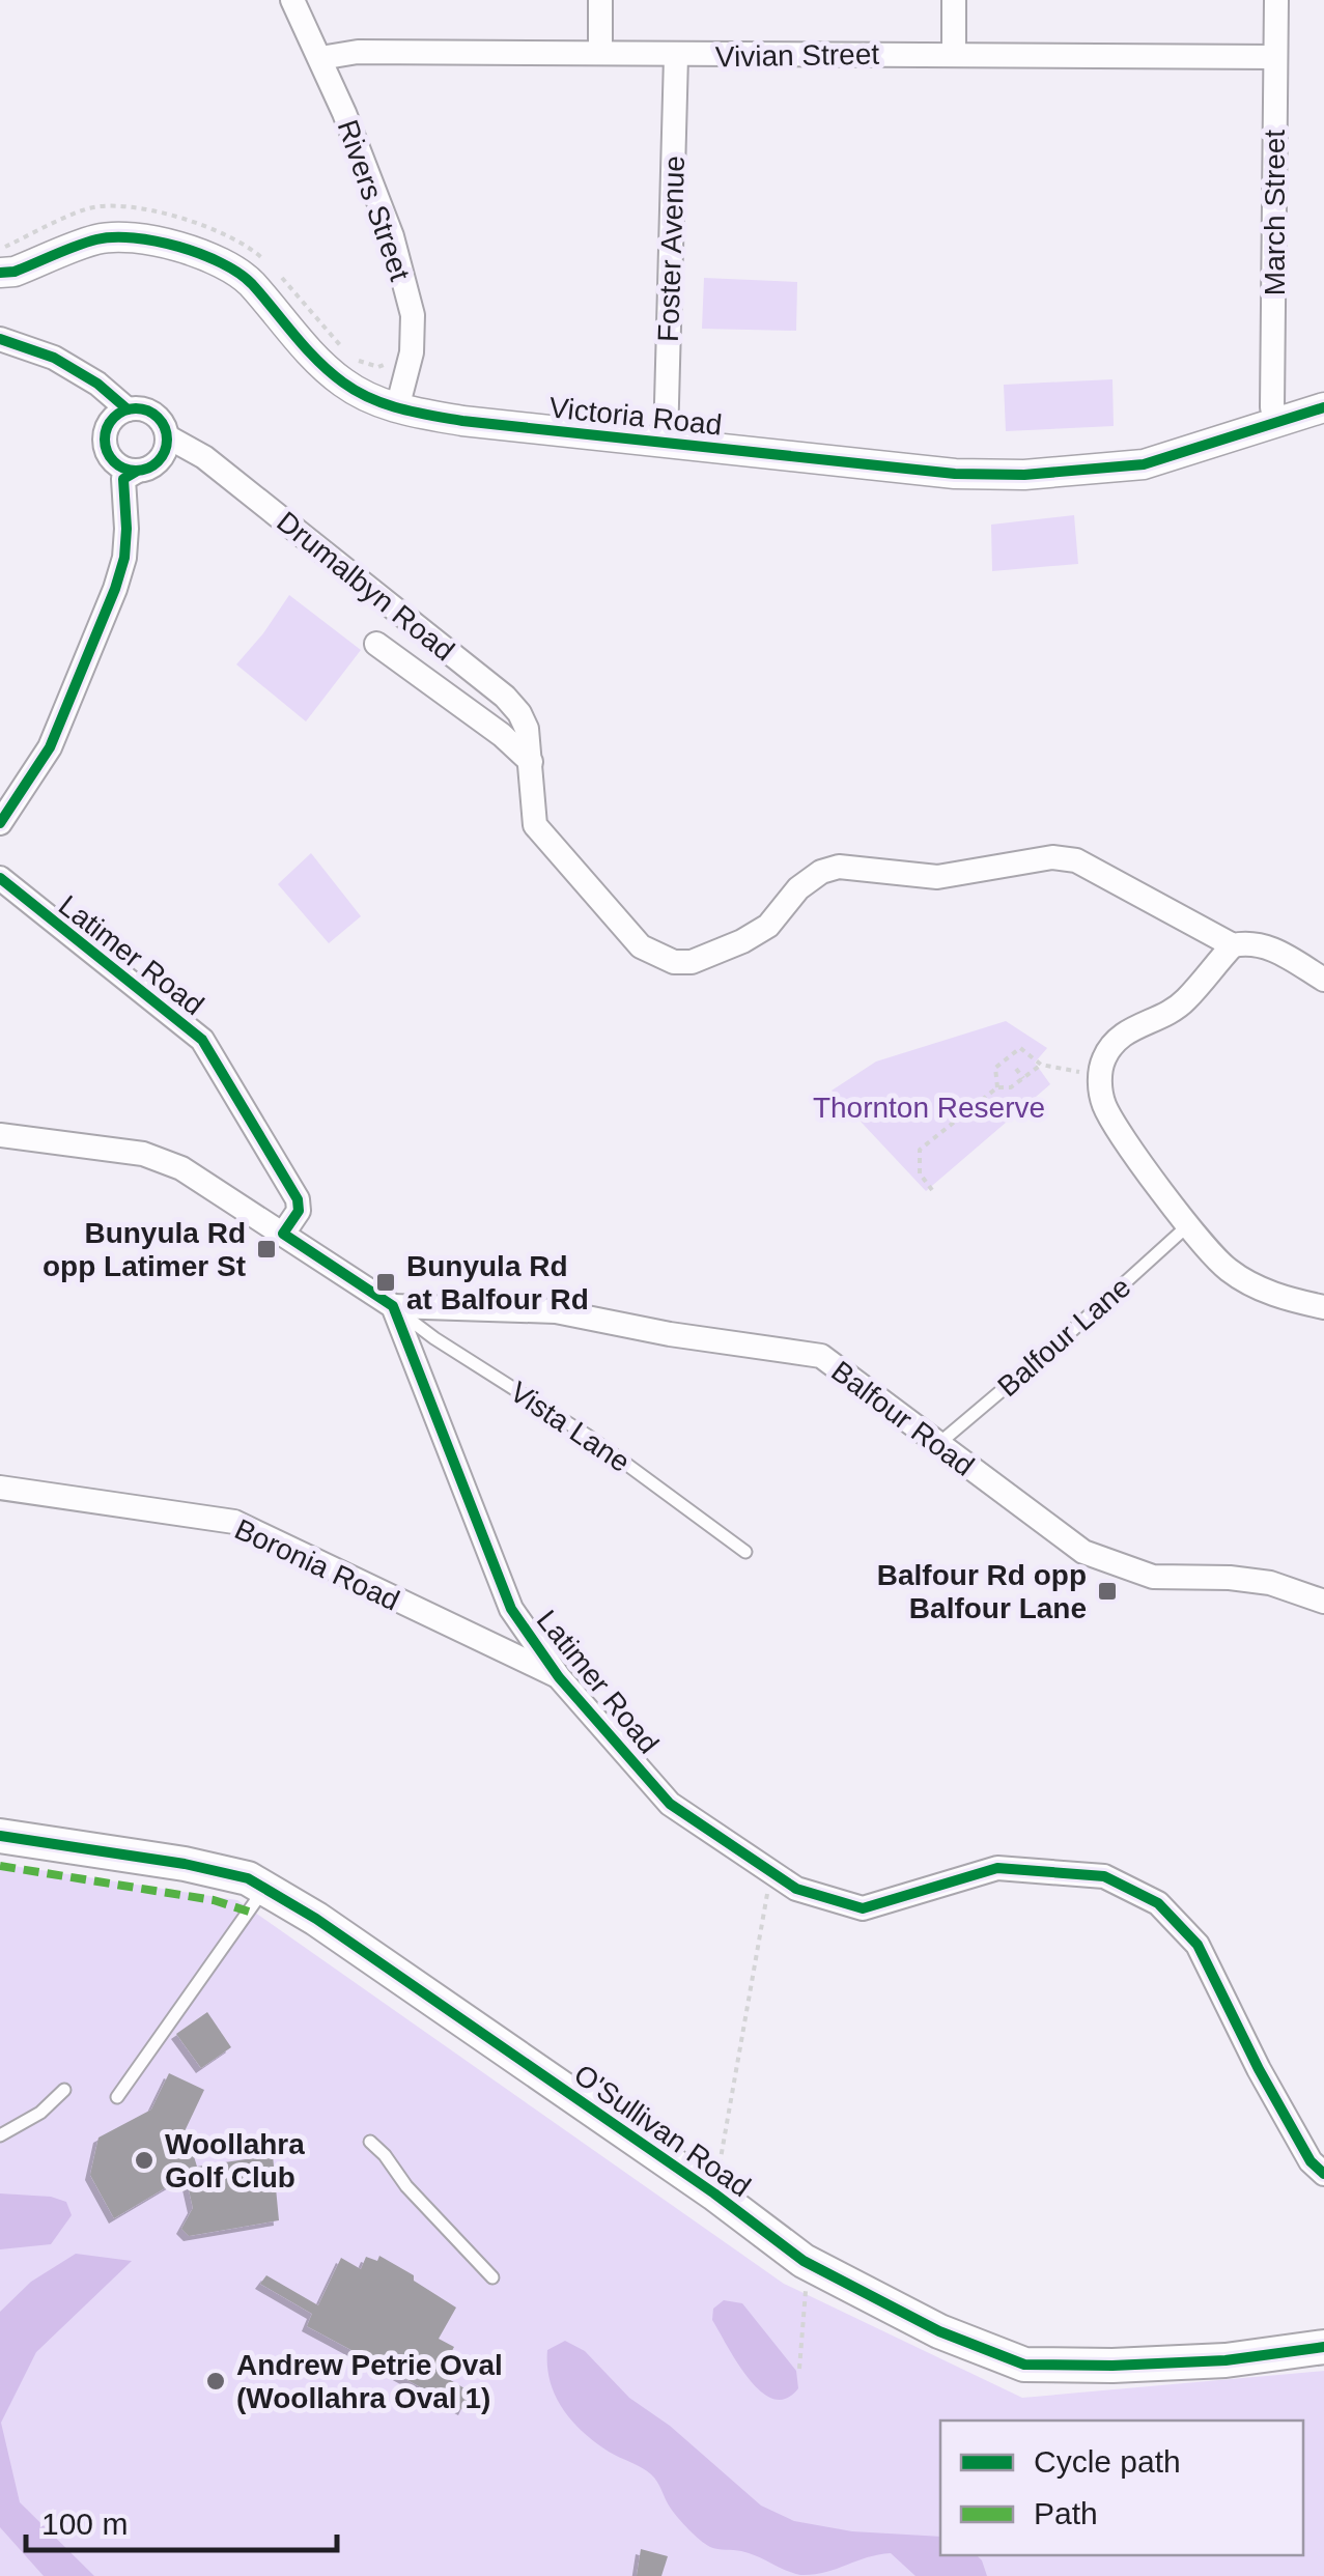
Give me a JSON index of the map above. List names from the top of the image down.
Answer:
{
  "streets": {
    "main road": ["O'Sullivan Road"],
    "street": [
      "Vivian Street",
      "Rivers Street",
      "March Street",
      "Foster Avenue",
      "Victoria Road",
      "Drumalbyn Road",
      "Latimer Road",
      "Balfour Road",
      "Boronia Road"
    ],
    "lane": ["Balfour Lane", "Vista Lane"]
  },
  "crossings": [
    ["Vivian Street", "Rivers Street"],
    ["Vivian Street", "March Street"],
    ["Vivian Street", "Foster Avenue"],
    ["Rivers Street", "Victoria Road"],
    ["March Street", "Victoria Road"],
    ["Foster Avenue", "Victoria Road"],
    ["Latimer Road", "Balfour Road"],
    ["Latimer Road", "Vista Lane"],
    ["Latimer Road", "Boronia Road"],
    ["Balfour Lane", "Balfour Road"],
    ["Balfour Road", "Vista Lane"]
  ],
  "parks": ["Thornton Reserve"],
  "places": {
    "transit": ["Bunyula Rd opp Latimer St", "Bunyula Rd at Balfour Rd", "Balfour Rd opp Balfour Lane"],
    "other": ["Woollahra Golf Club", "Andrew Petrie Oval (Woollahra Oval 1)"]
  },
  "legend": ["Cycle path", "Path"],
  "scale_bar": "100 m"
}
